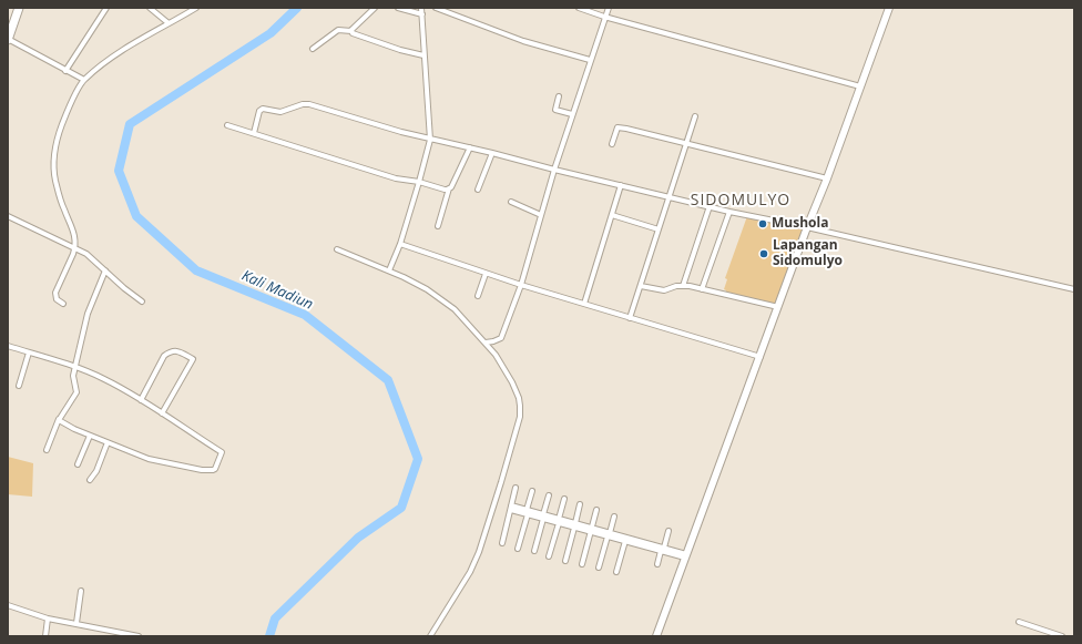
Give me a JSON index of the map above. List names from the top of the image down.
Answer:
{
  "districts": ["SIDOMULYO"],
  "water": ["Kali Madiun"],
  "places": ["Mushola", "Lapangan Sidomulyo"]
}
